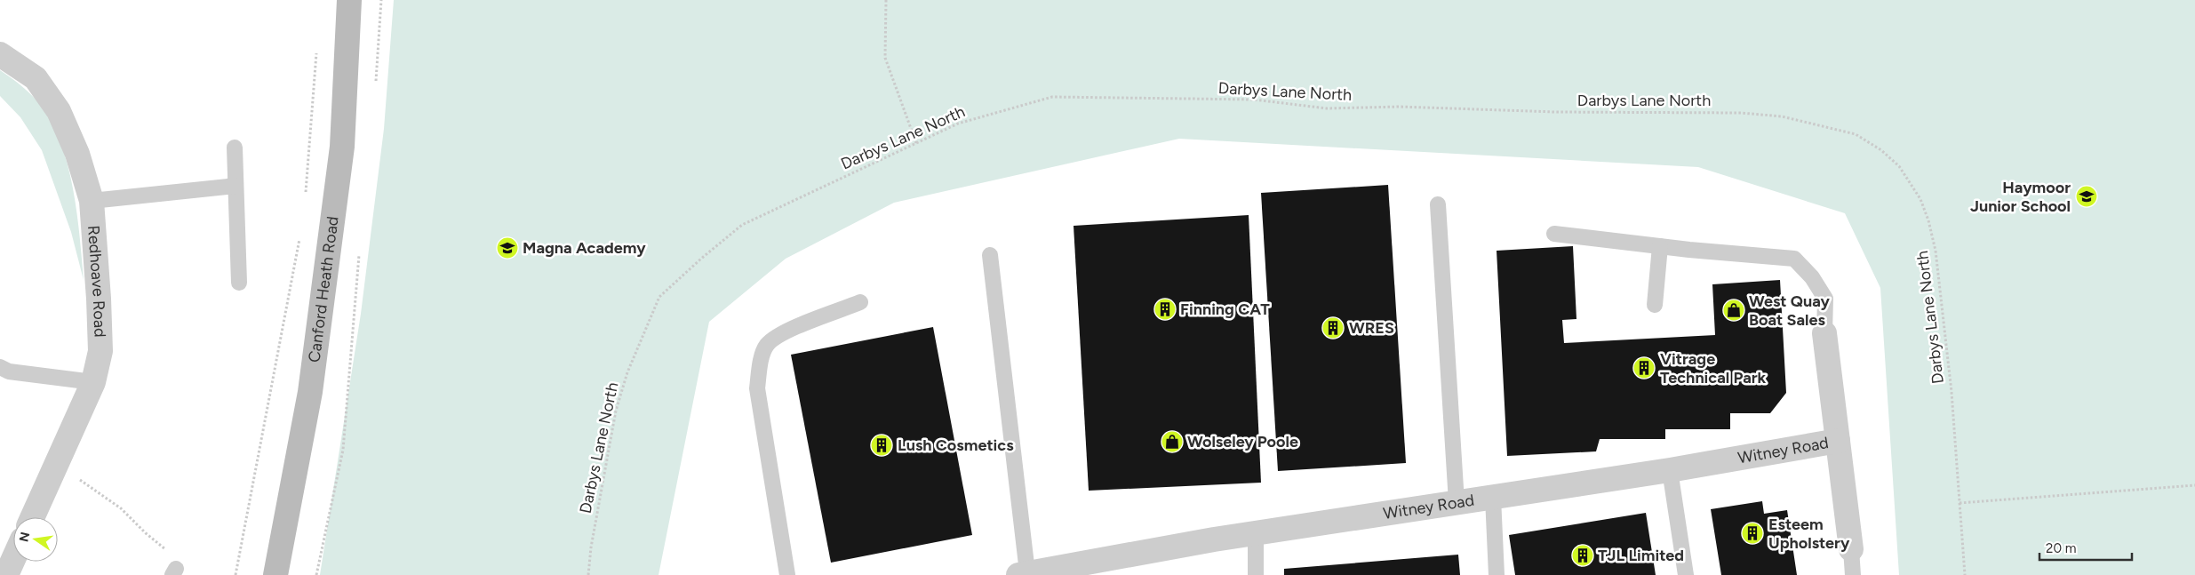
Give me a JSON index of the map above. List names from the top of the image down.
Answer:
{
  "streets": {
    "main road": ["Canford Heath Road"],
    "street": ["Redhoave Road", "Witney Road"],
    "path": ["Darbys Lane North"]
  },
  "places": {
    "school or university": ["Haymoor Junior School", "Magna Academy"],
    "building": [
      "Finning CAT",
      "WRES",
      "Vitrage Technical Park",
      "Lush Cosmetics",
      "Esteem Upholstery",
      "TJL Limited"
    ],
    "shop": ["West Quay Boat Sales", "Wolseley Poole"]
  },
  "scale_bar": "20 m",
  "north": "left"
}
